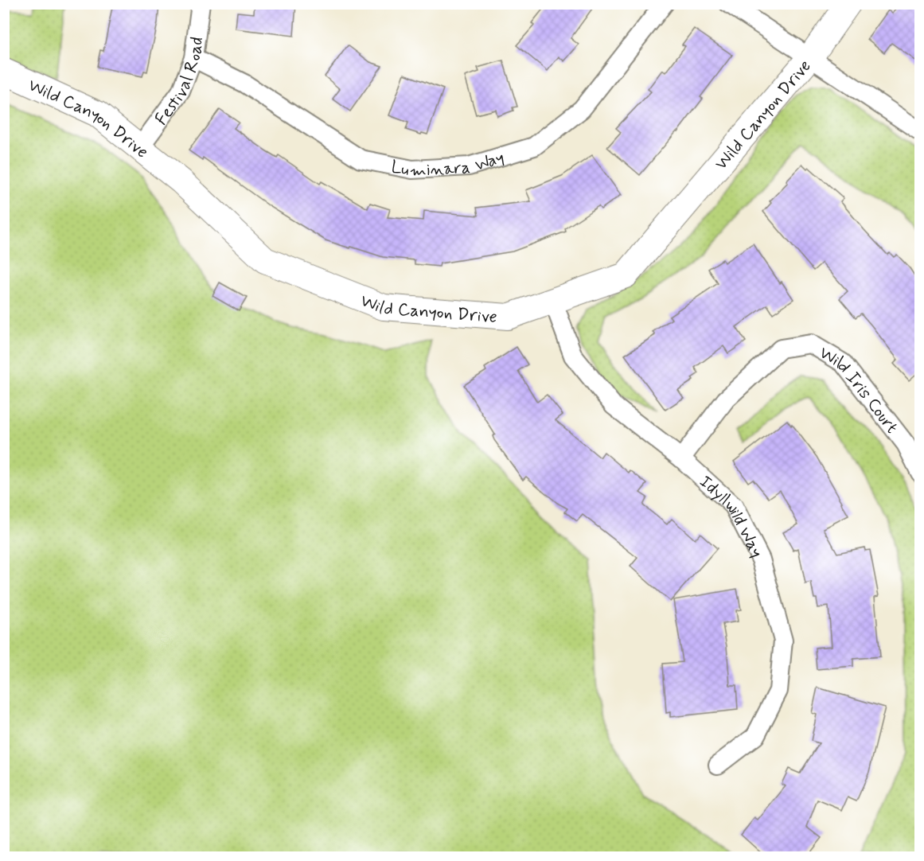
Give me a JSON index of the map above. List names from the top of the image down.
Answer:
{
  "streets": {
    "street": [
      "Festival Road",
      "Wild Canyon Drive",
      "Luminara Way",
      "Wild Iris Court",
      "Idyllwild Way"
    ]
  },
  "crossings": [
    ["Festival Road", "Wild Canyon Drive"],
    ["Festival Road", "Luminara Way"],
    ["Wild Canyon Drive", "Idyllwild Way"],
    ["Wild Iris Court", "Idyllwild Way"]
  ]
}
